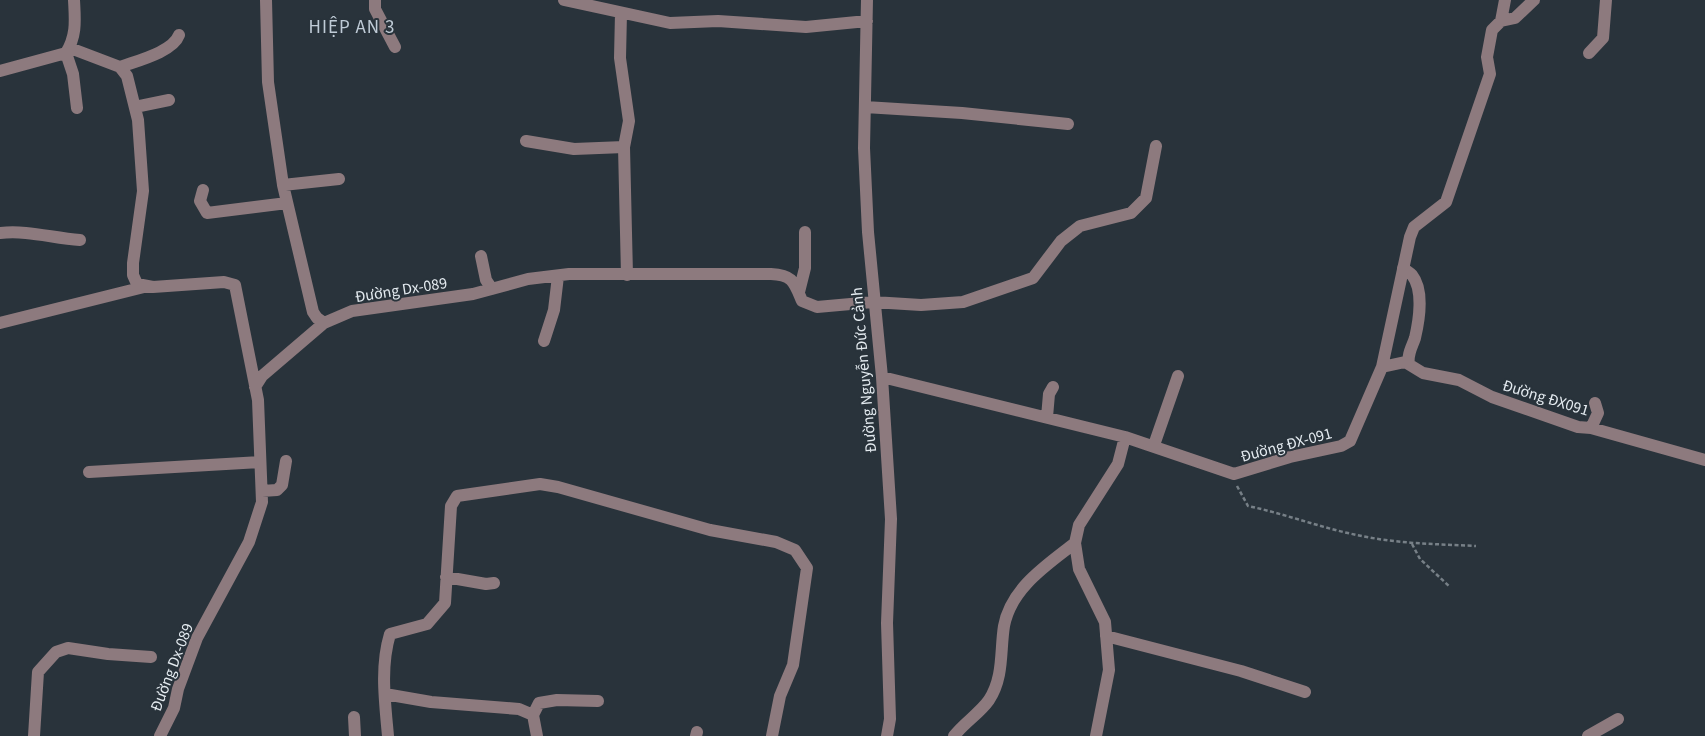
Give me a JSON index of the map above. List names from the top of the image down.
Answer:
{
  "streets": {
    "street": [
      "Đường Dx-089",
      "Đường Nguyễn Đức Cảnh",
      "Đường ĐX091",
      "Đường ĐX-091"
    ]
  },
  "crossings": [
    ["Đường Dx-089", "Đường Nguyễn Đức Cảnh"],
    ["Đường Nguyễn Đức Cảnh", "Đường ĐX-091"]
  ],
  "districts": ["HIỆP AN 3"]
}
